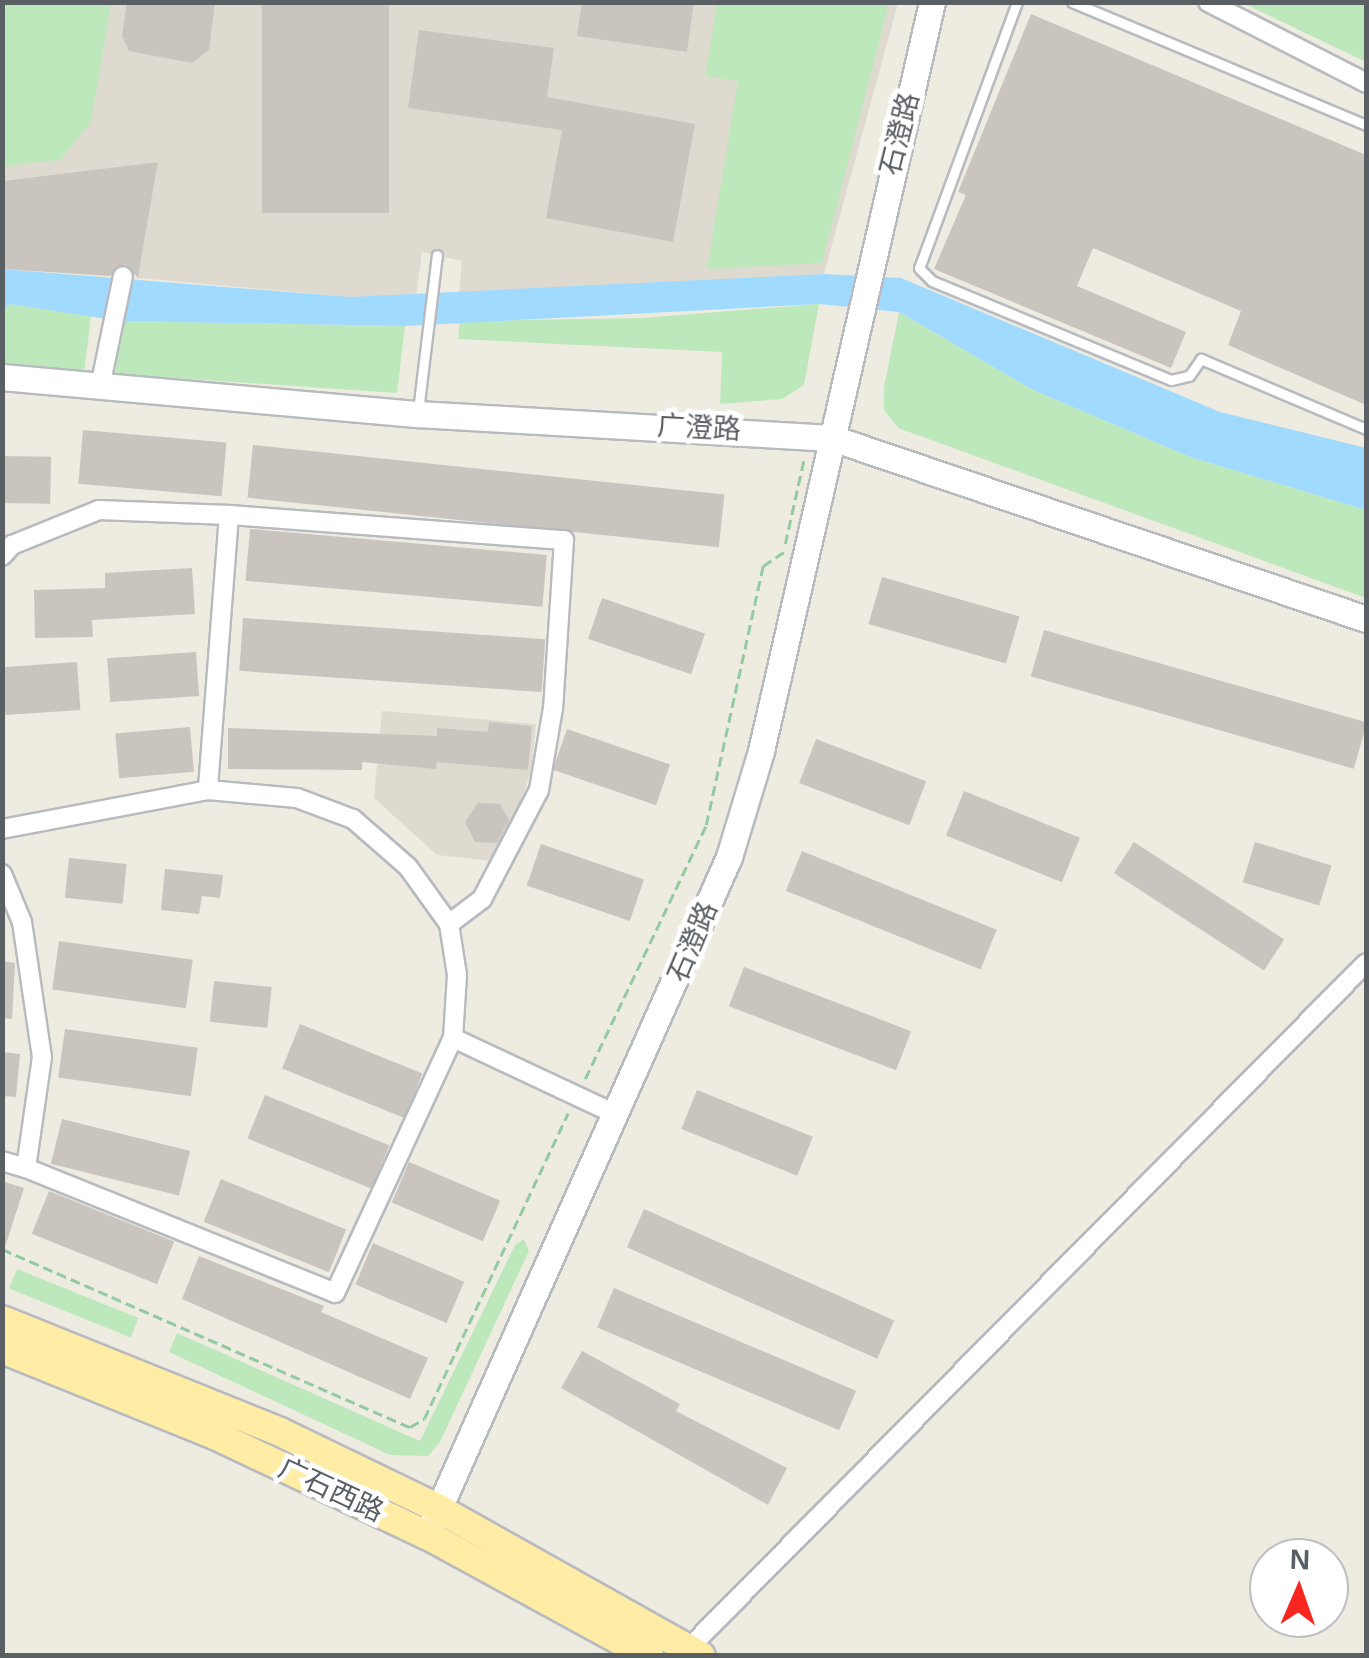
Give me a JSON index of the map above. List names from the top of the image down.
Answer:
{
  "streets": {
    "main road": ["广石西路"],
    "street": ["石澄路", "广澄路"]
  },
  "crossings": [
    ["石澄路", "广澄路"],
    ["石澄路", "广石西路"]
  ],
  "north": "top"
}
